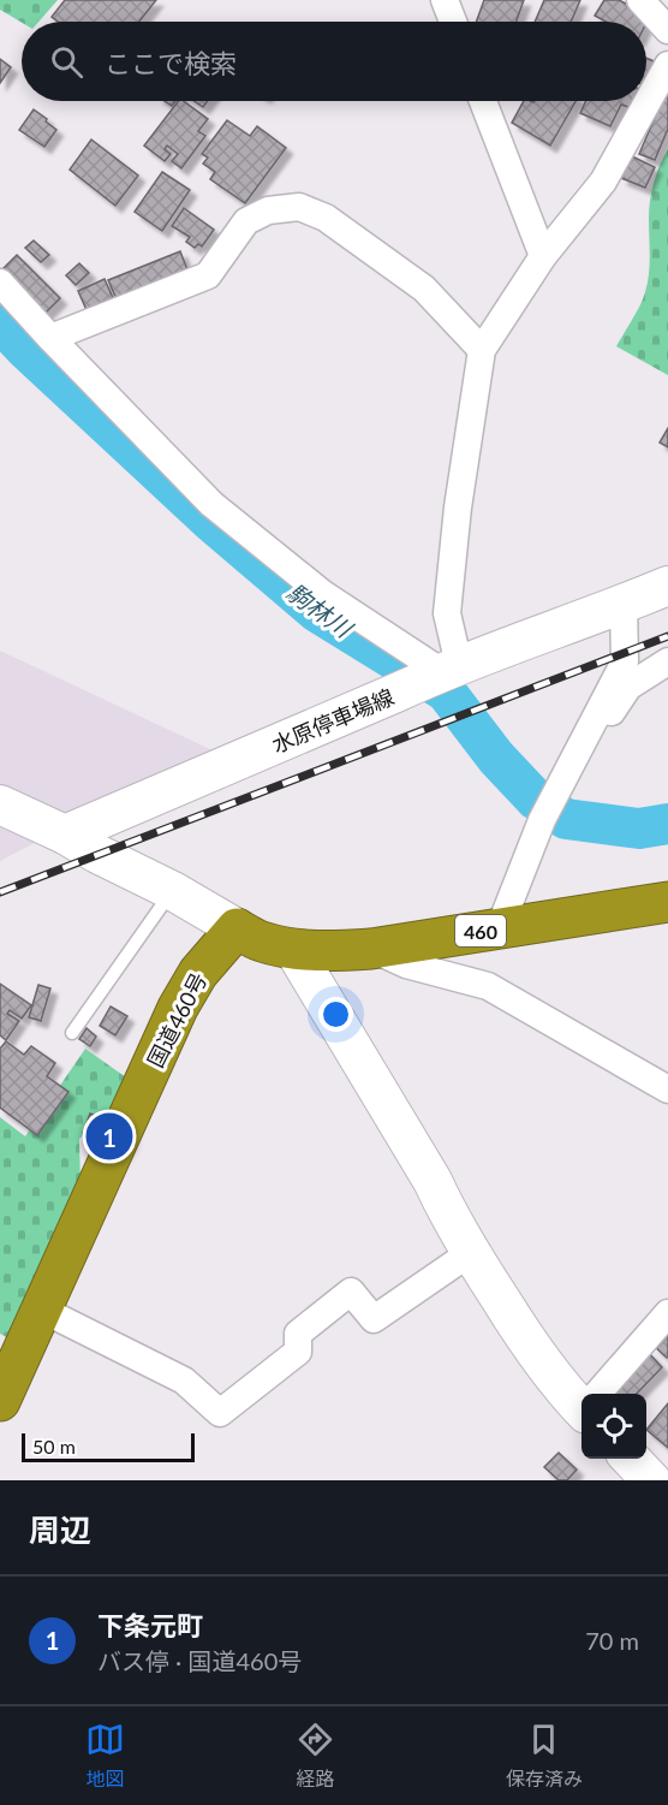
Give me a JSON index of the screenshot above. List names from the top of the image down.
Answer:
{
  "streets": {
    "highway": ["460", "国道460号"],
    "street": ["水原停車場線"]
  },
  "crossings": [
    ["460", "国道460号"]
  ],
  "water": ["駒林川"],
  "scale_bar": "50 m",
  "page": {
    "search": "ここで検索",
    "pins": "1",
    "scale": "50 m",
    "heading": "周辺",
    "list": [
      {
        "mark": "1",
        "name": "下条元町",
        "note": "バス停 · 国道460号",
        "value": "70 m"
      }
    ],
    "nav": ["地図", "経路", "保存済み"]
  }
}
